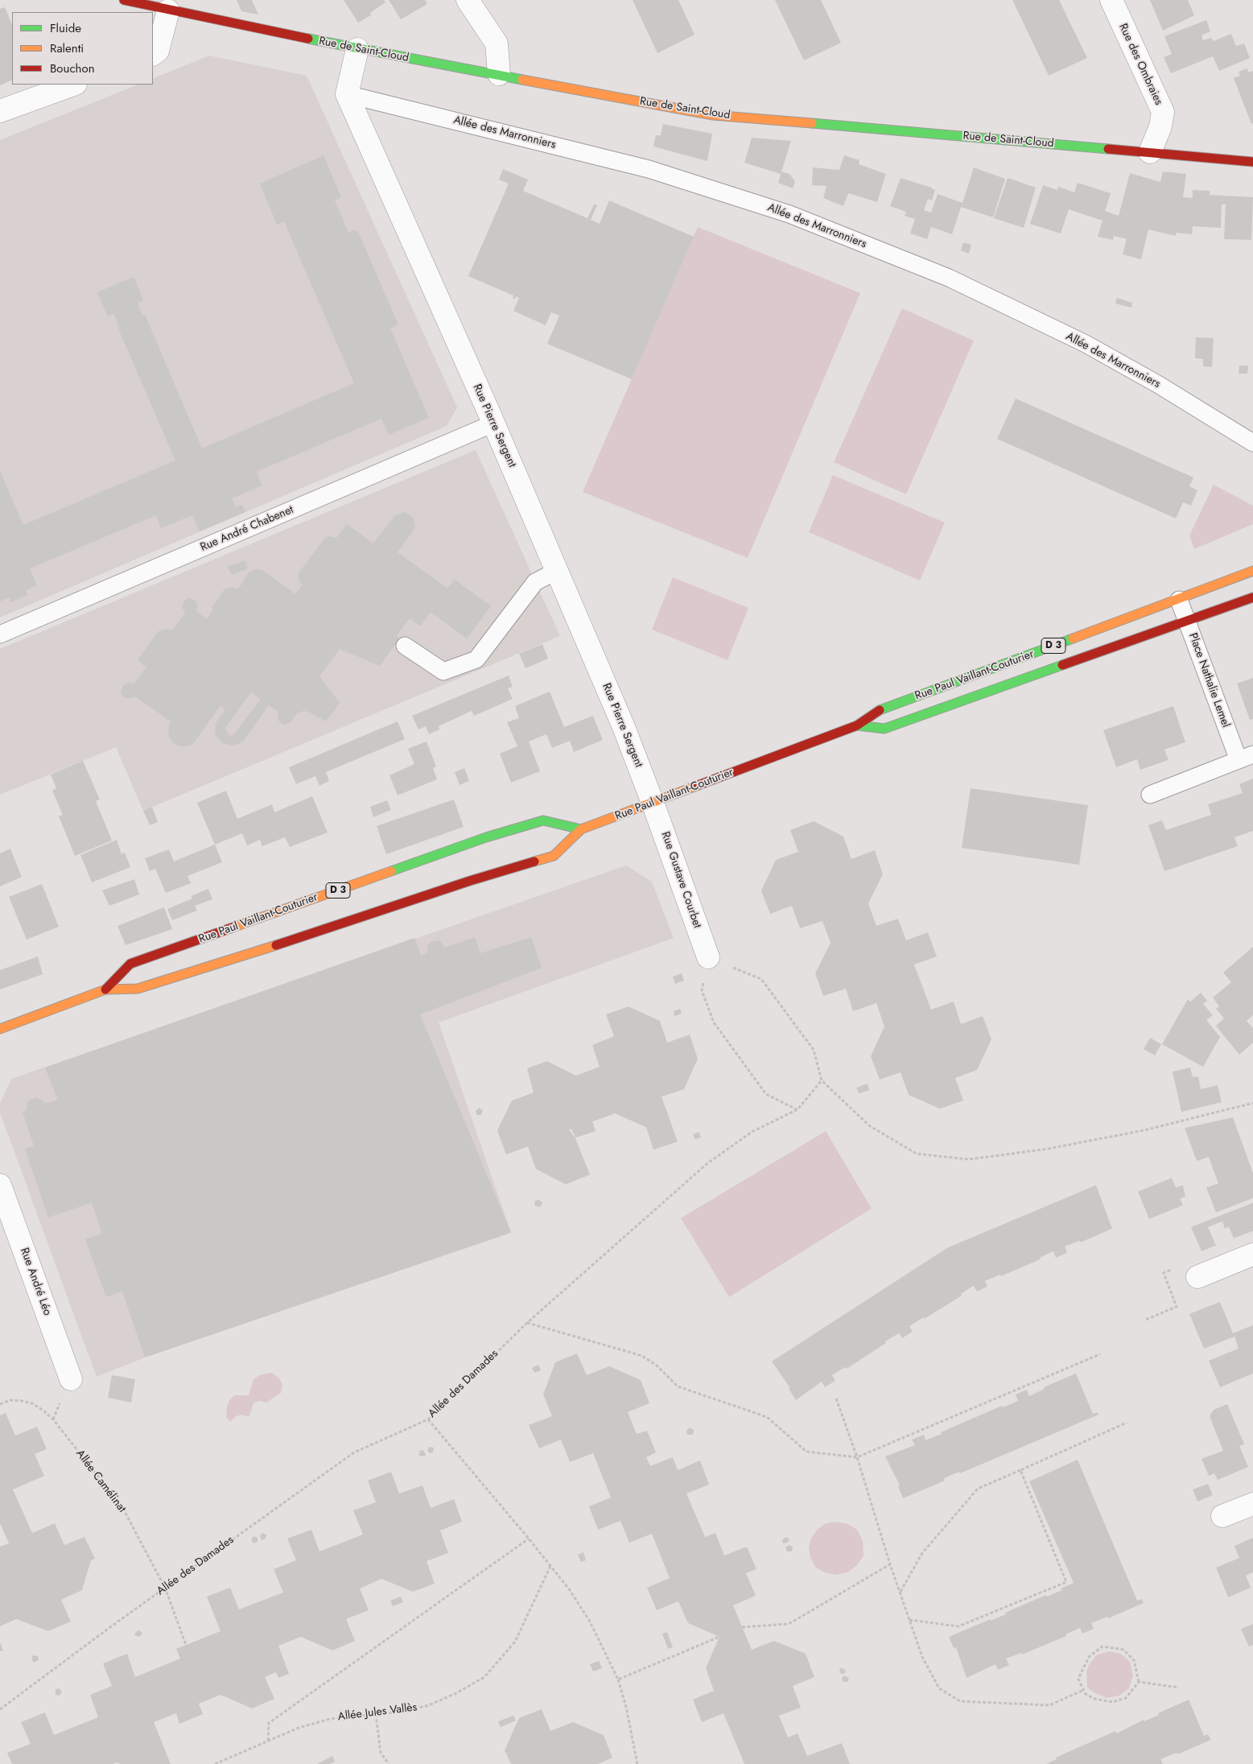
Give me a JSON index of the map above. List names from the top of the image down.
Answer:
{
  "streets": {
    "main road": ["Rue de Saint-Cloud", "D 3", "Rue Paul Vaillant-Couturier"],
    "street": [
      "Rue des Ombraies",
      "Rue Pierre Sergent",
      "Rue Gustave Courbet",
      "Rue André Léo"
    ],
    "lane": ["Allée des Marronniers", "Rue André Chabenet", "Place Nathalie Lemel"],
    "path": ["Allée des Damades", "Allée Camélinat", "Allée Jules Vallès"]
  },
  "crossings": [
    ["Rue de Saint-Cloud", "Rue des Ombraies"],
    ["Allée des Marronniers", "Rue Pierre Sergent"],
    ["Rue Pierre Sergent", "Rue André Chabenet"],
    ["Rue Pierre Sergent", "Rue Paul Vaillant-Couturier"],
    ["Rue Pierre Sergent", "Rue Gustave Courbet"],
    ["Rue Paul Vaillant-Couturier", "Place Nathalie Lemel"],
    ["Rue Paul Vaillant-Couturier", "Rue Gustave Courbet"],
    ["Allée des Damades", "Allée Camélinat"]
  ],
  "legend": ["Fluide", "Ralenti", "Bouchon"]
}
